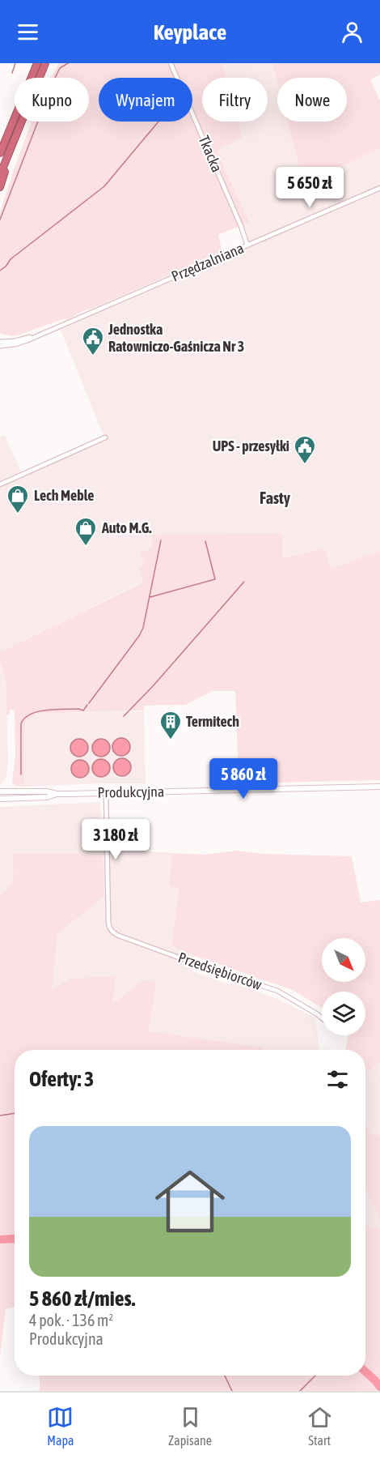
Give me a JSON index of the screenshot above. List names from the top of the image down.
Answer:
{
  "streets": {
    "street": [
      "Tkacka",
      "Przędzalniana",
      "Produkcyjna",
      "Przedsiębiorców"
    ]
  },
  "crossings": [
    ["Tkacka", "Przędzalniana"],
    ["Produkcyjna", "Przedsiębiorców"]
  ],
  "districts": ["Fasty"],
  "places": {
    "public building": ["Jednostka Ratowniczo-Gaśnicza Nr 3", "UPS - przesyłki"],
    "shop": ["Lech Meble", "Auto M.G."],
    "building": ["Termitech"]
  },
  "north": "bottom right",
  "page": {
    "header": "Keyplace",
    "chip": [
      "Kupno",
      "Wynajem",
      "Filtry",
      "Nowe"
    ],
    "price": ["5 650 zł", "5 860 zł", "3 180 zł"],
    "heading": "Oferty: 3",
    "list": [
      {
        "name": "5 860 zł/mies.",
        "note": "4 pok. · 136 m² · Produkcyjna"
      }
    ],
    "tabs": ["Mapa", "Zapisane", "Start"]
  }
}
